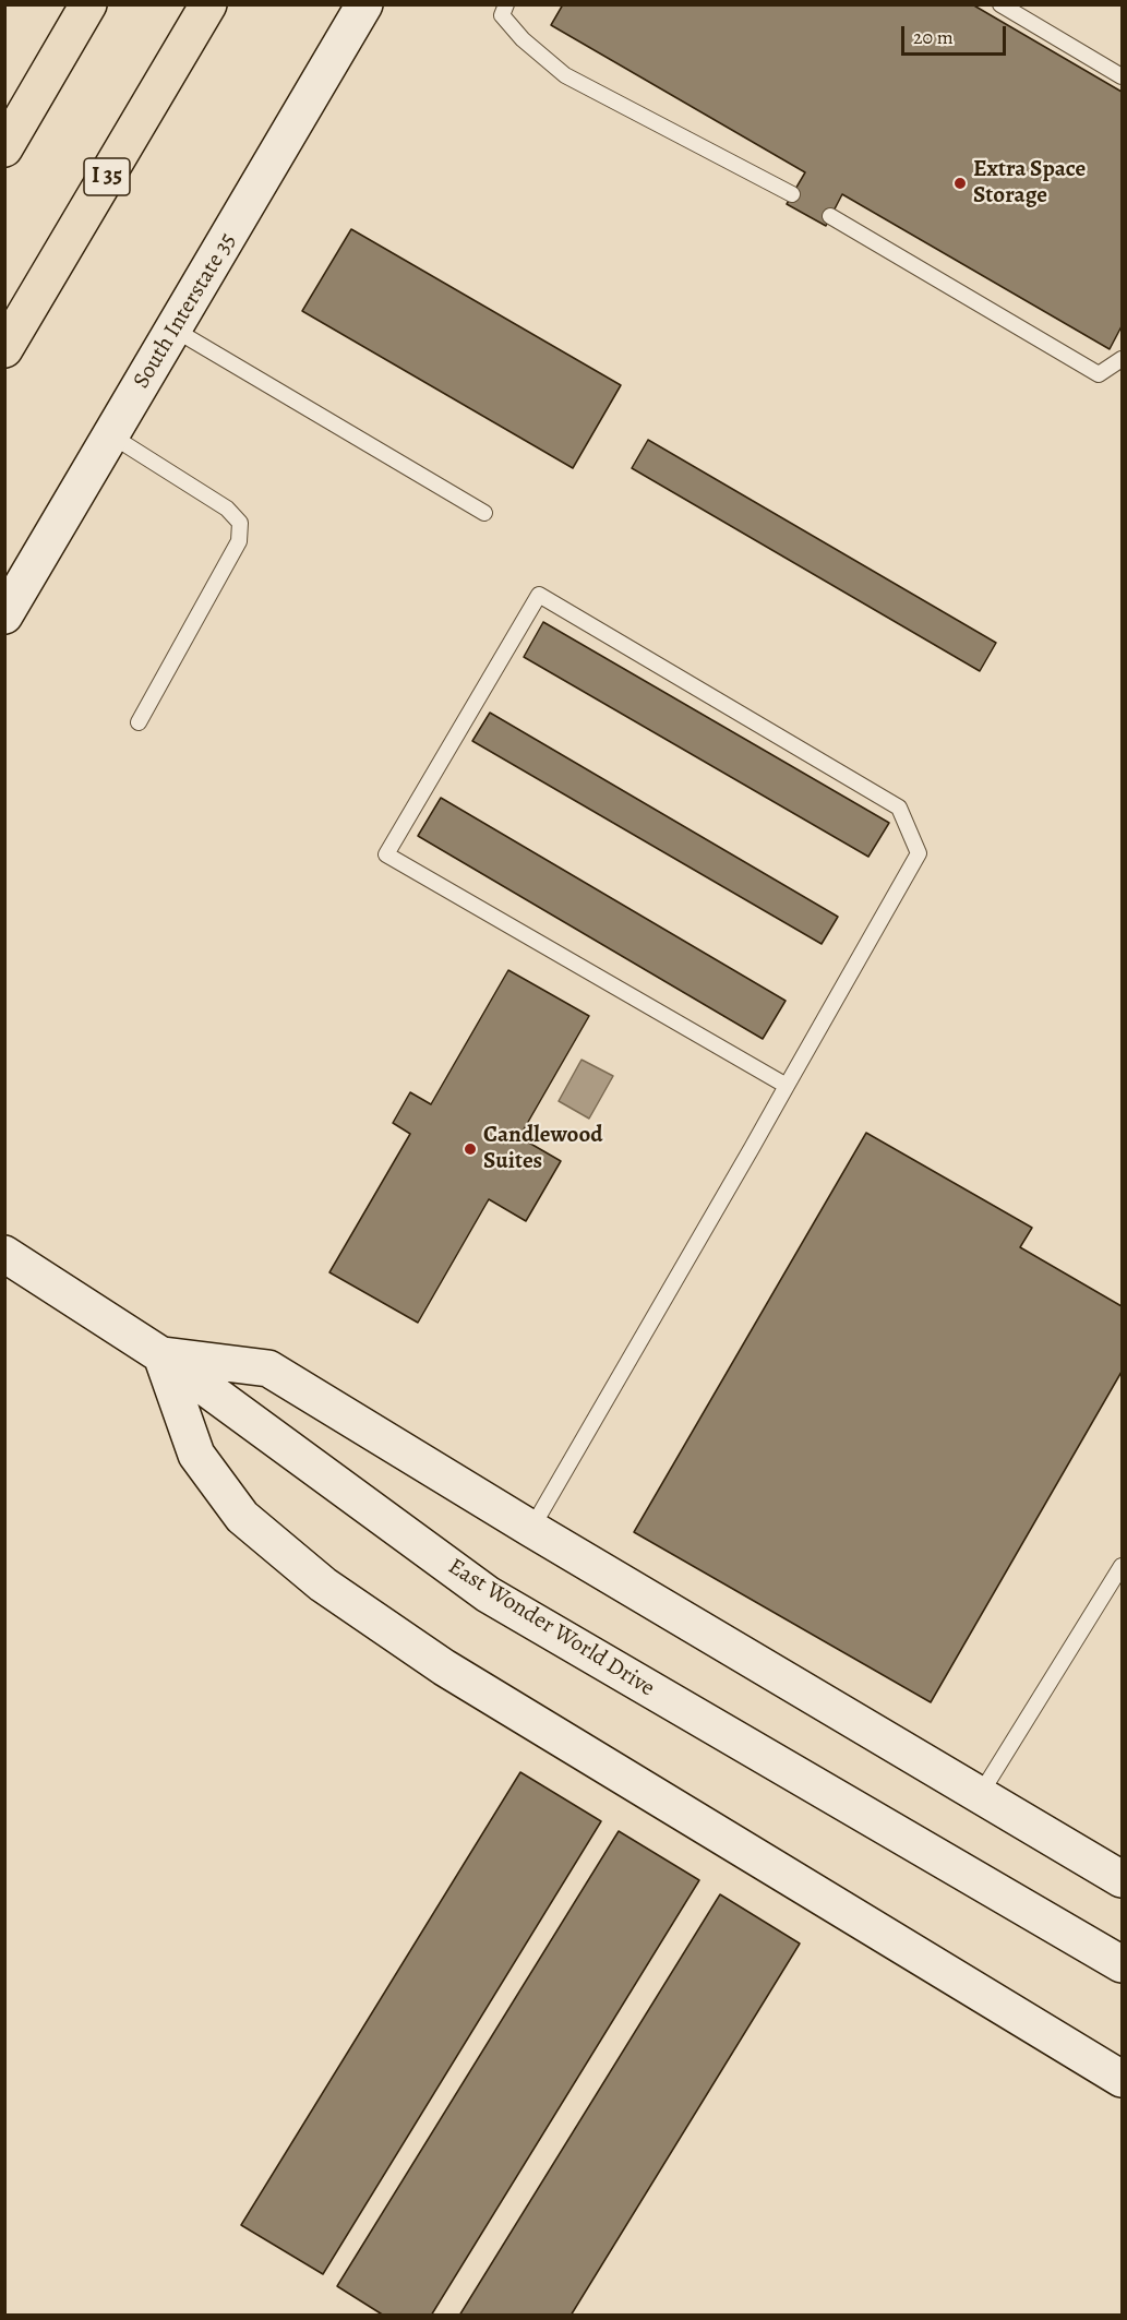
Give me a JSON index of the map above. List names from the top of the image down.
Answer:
{
  "streets": {
    "highway": ["I 35"],
    "main road": ["South Interstate 35", "East Wonder World Drive"]
  },
  "places": ["Extra Space Storage", "Candlewood Suites"],
  "scale_bar": "20 m"
}
